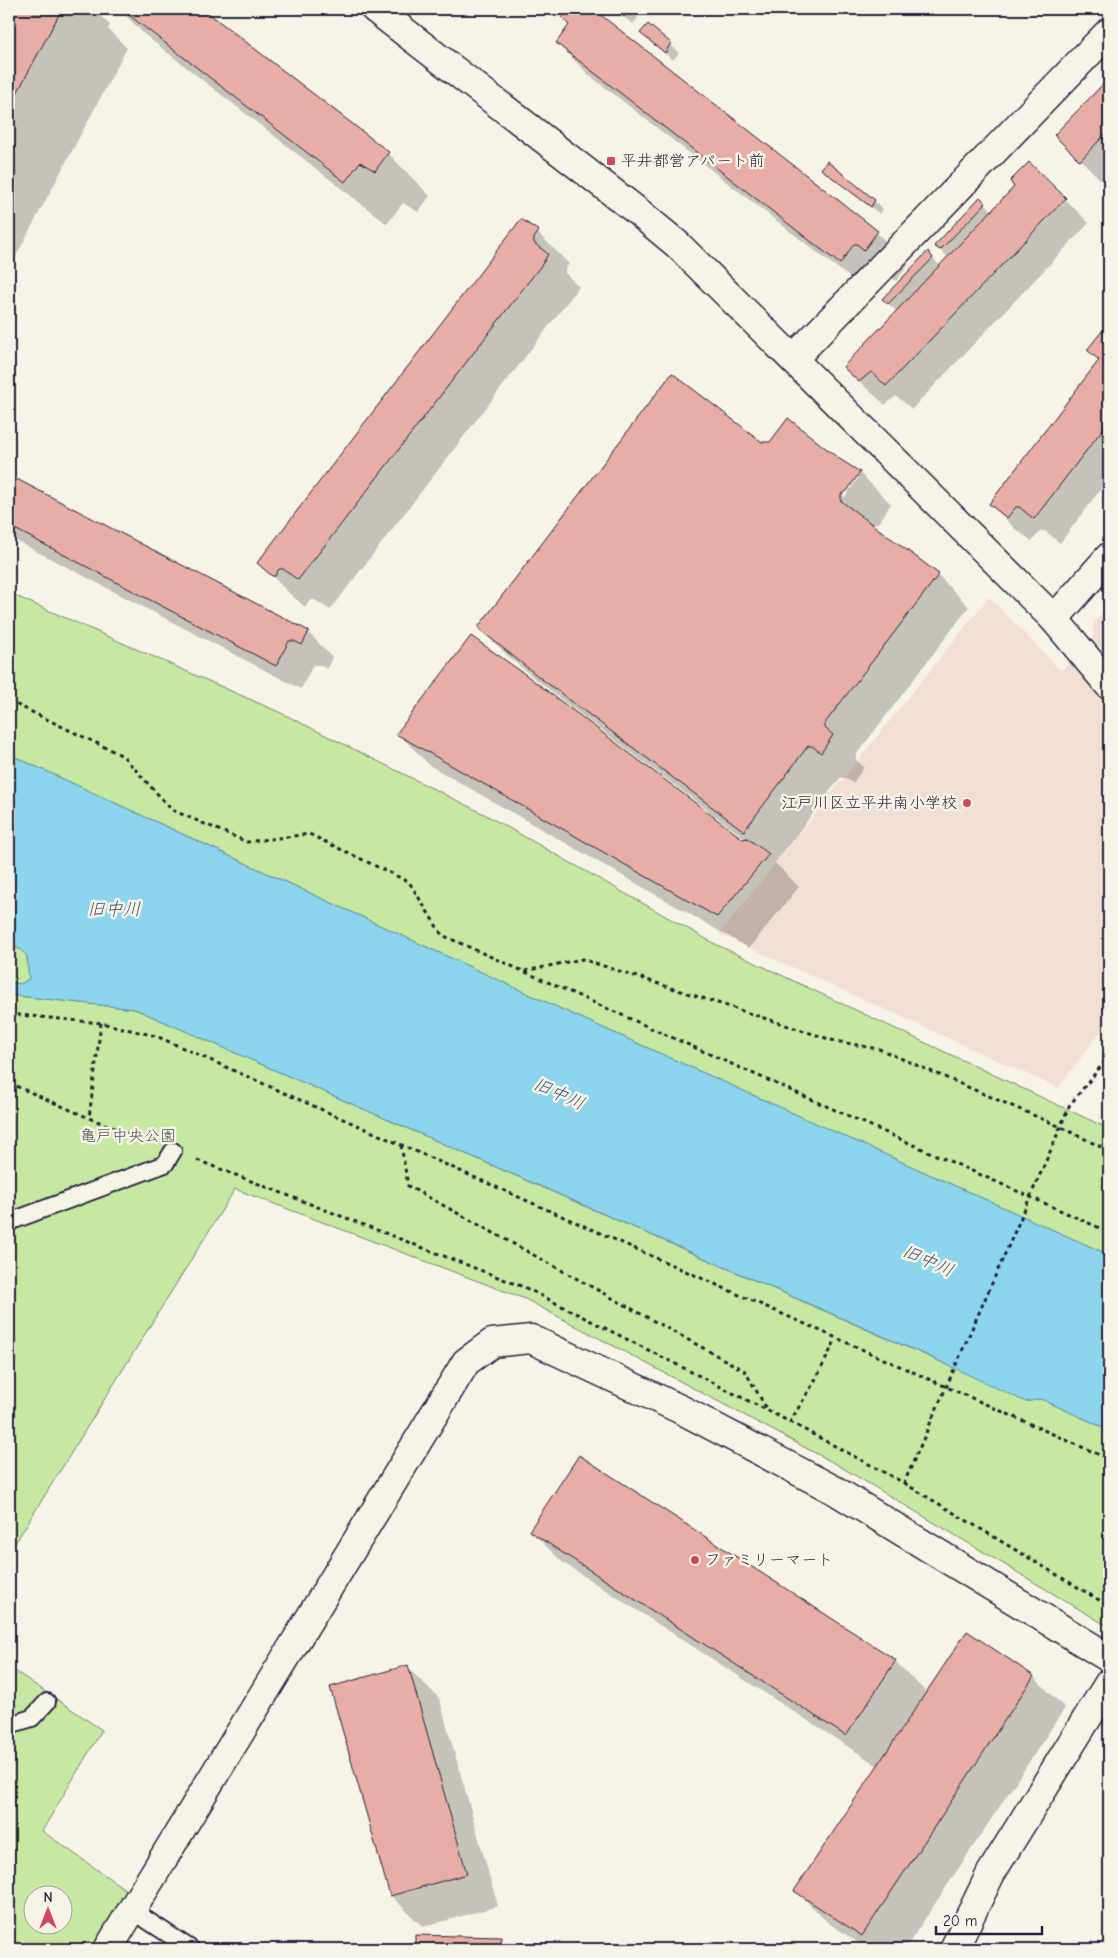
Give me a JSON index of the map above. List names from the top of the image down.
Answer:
{
  "water": ["旧中川"],
  "parks": ["亀戸中央公園"],
  "places": {
    "transit": ["平井都営アパート前"],
    "other": ["江戸川区立平井南小学校", "ファミリーマート"]
  },
  "scale_bar": "20 m",
  "north": "top"
}
